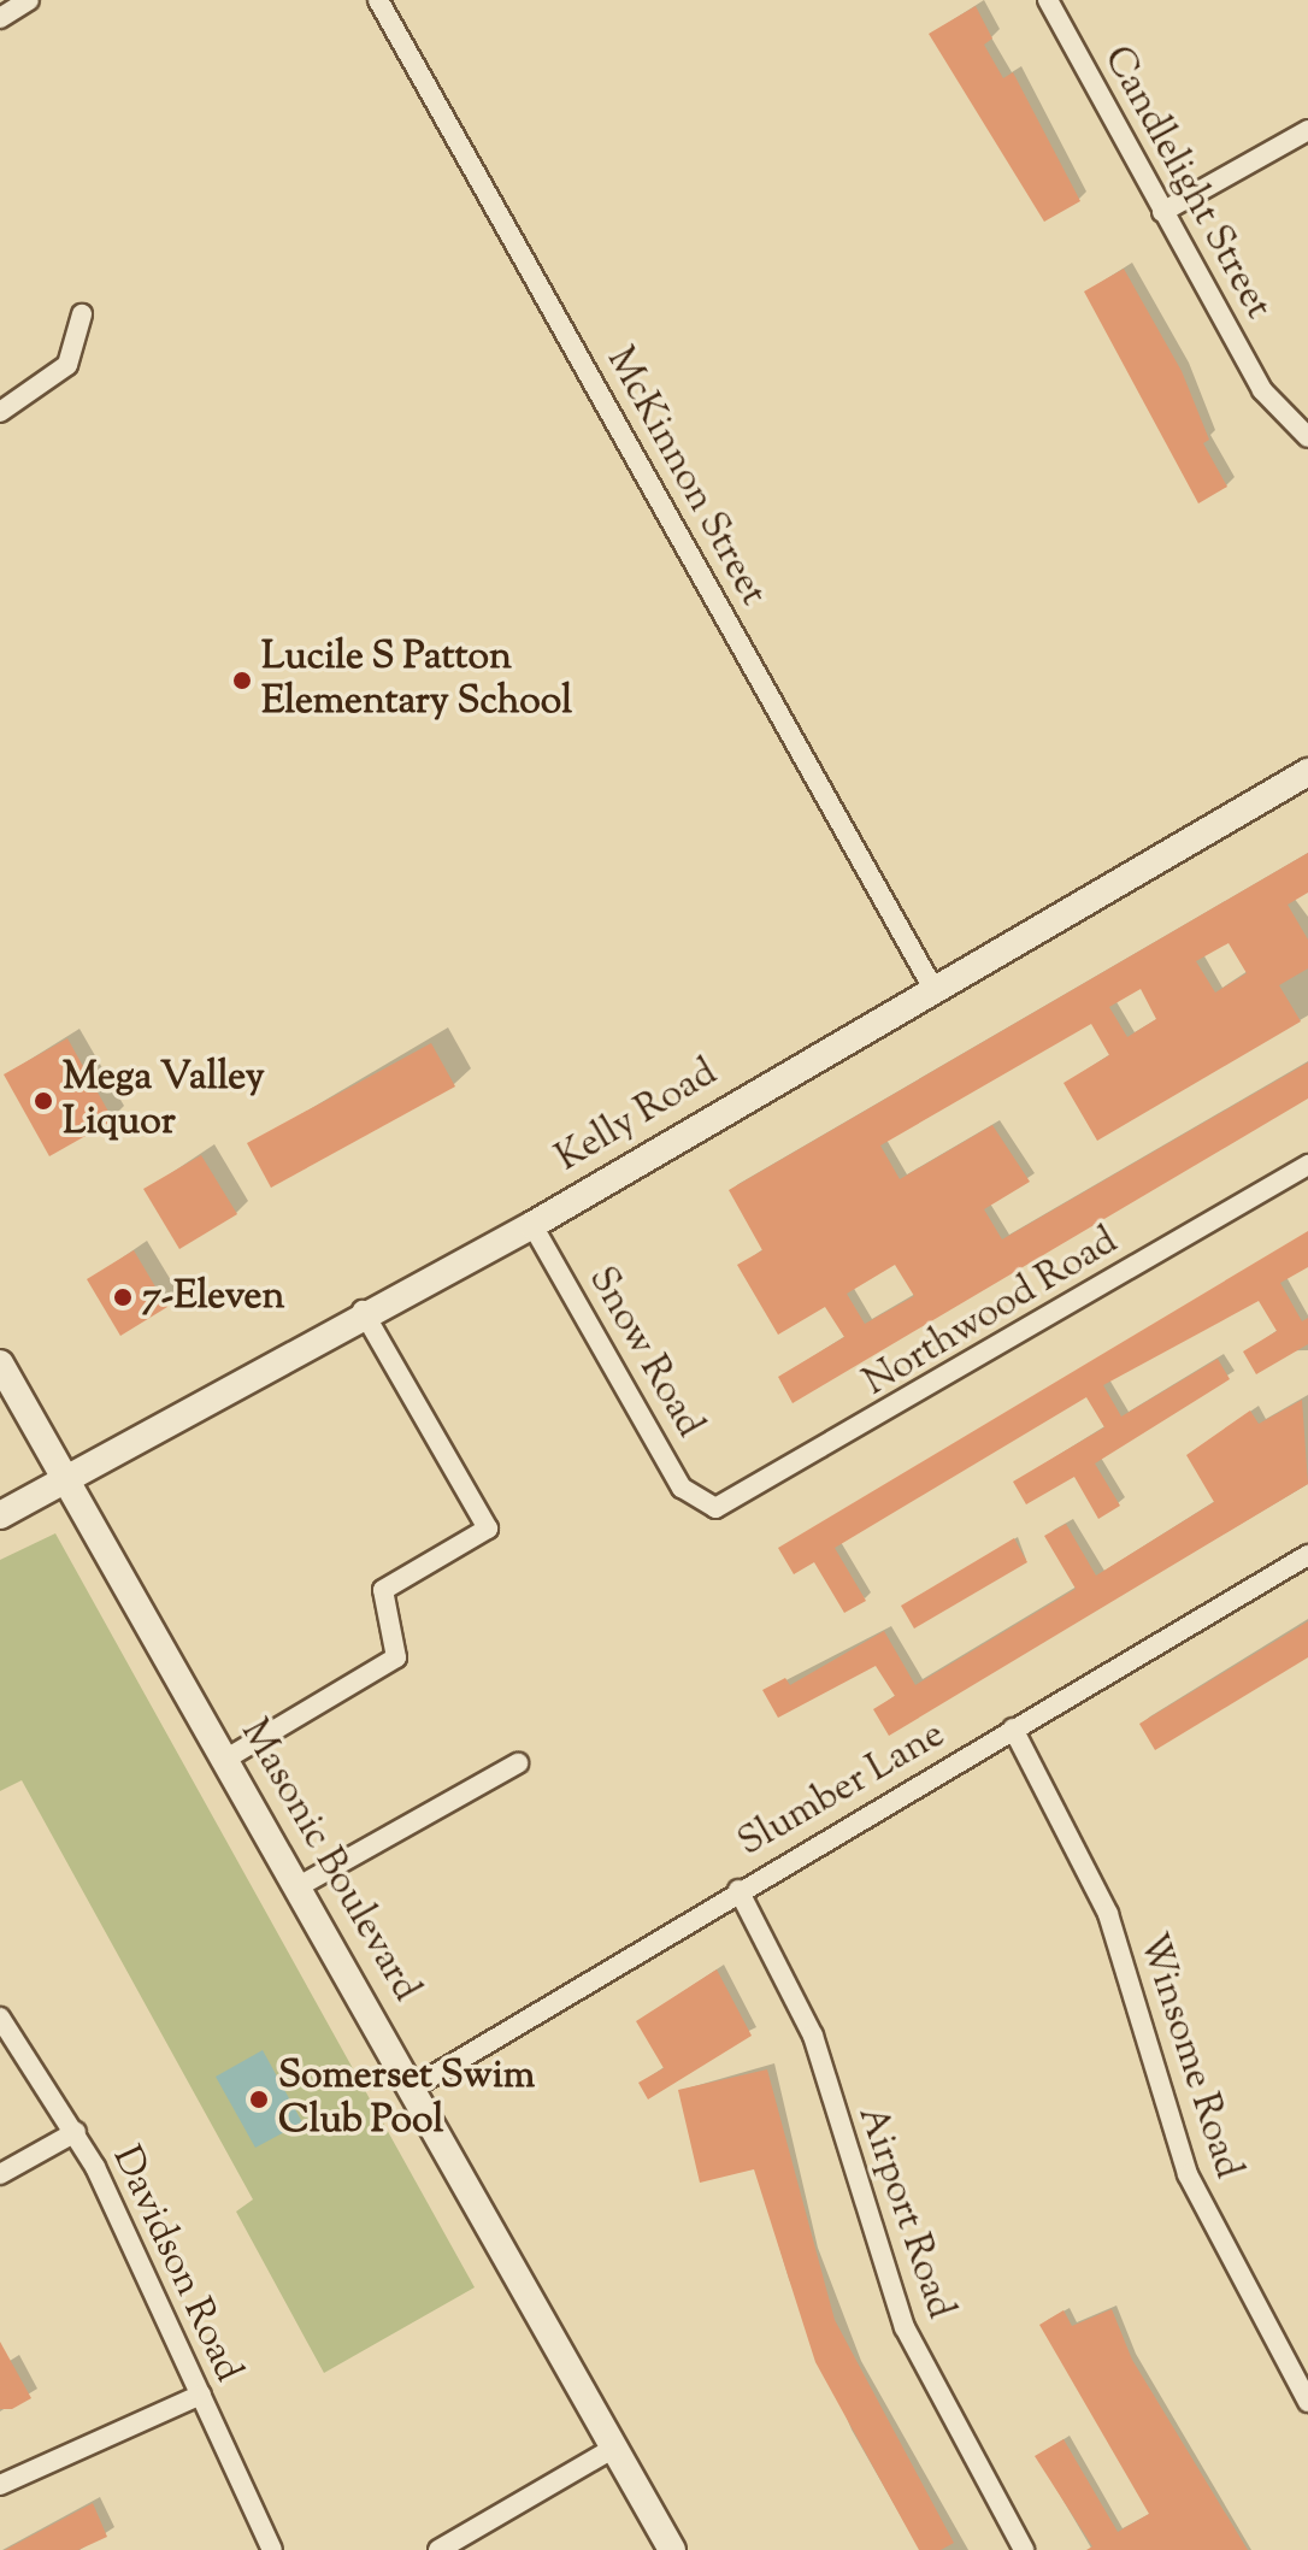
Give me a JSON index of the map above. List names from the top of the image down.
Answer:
{
  "streets": {
    "street": [
      "Candlelight Street",
      "McKinnon Street",
      "Kelly Road",
      "Northwood Road",
      "Snow Road",
      "Slumber Lane",
      "Masonic Boulevard",
      "Winsome Road",
      "Airport Road",
      "Davidson Road"
    ]
  },
  "crossings": [
    ["McKinnon Street", "Kelly Road"],
    ["Kelly Road", "Snow Road"],
    ["Kelly Road", "Masonic Boulevard"],
    ["Northwood Road", "Snow Road"],
    ["Slumber Lane", "Masonic Boulevard"],
    ["Slumber Lane", "Winsome Road"],
    ["Slumber Lane", "Airport Road"]
  ],
  "places": [
    "Lucile S Patton Elementary School",
    "Mega Valley Liquor",
    "7-Eleven",
    "Somerset Swim Club Pool"
  ]
}
